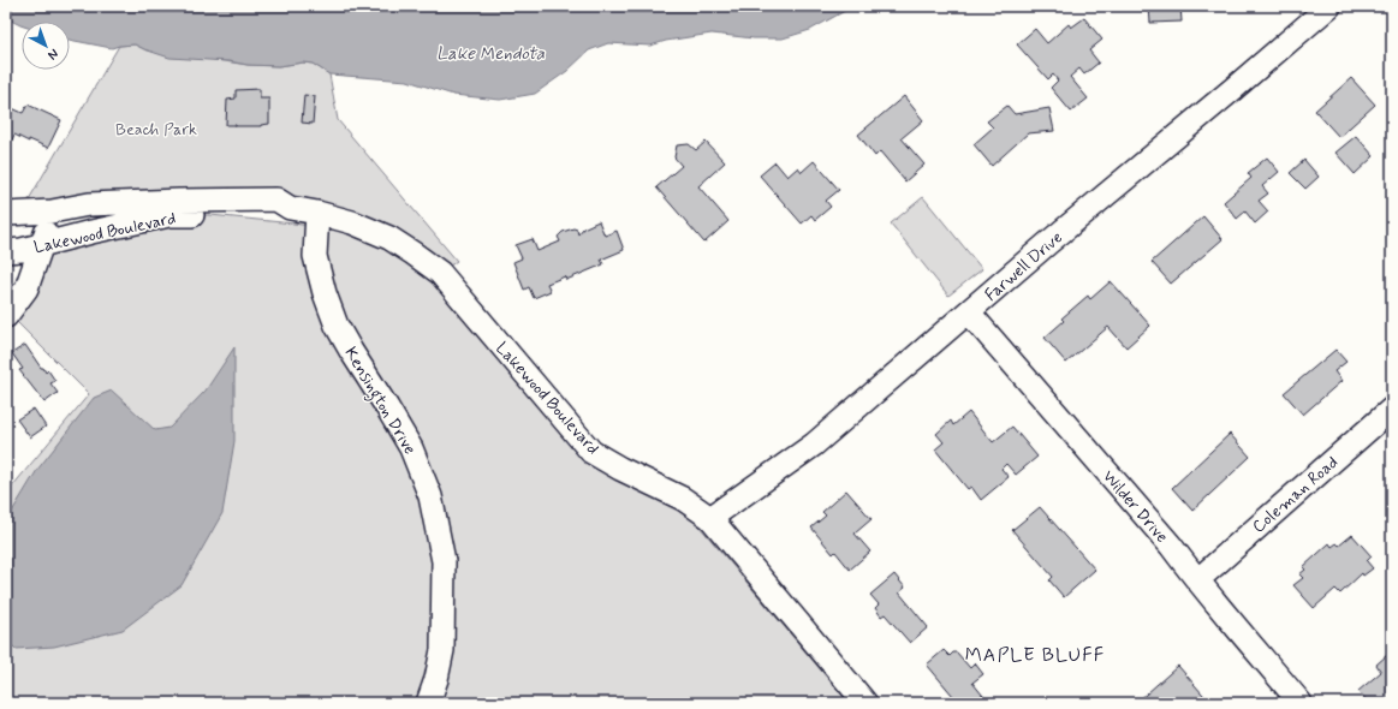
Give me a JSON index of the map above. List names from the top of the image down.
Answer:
{
  "streets": {
    "street": [
      "Lakewood Boulevard",
      "Farwell Drive",
      "Kensington Drive",
      "Coleman Road",
      "Wilder Drive"
    ]
  },
  "crossings": [
    ["Lakewood Boulevard", "Farwell Drive"],
    ["Lakewood Boulevard", "Kensington Drive"],
    ["Farwell Drive", "Wilder Drive"],
    ["Coleman Road", "Wilder Drive"]
  ],
  "districts": ["MAPLE BLUFF"],
  "water": ["Lake Mendota"],
  "parks": ["Beach Park"],
  "north": "bottom right"
}
